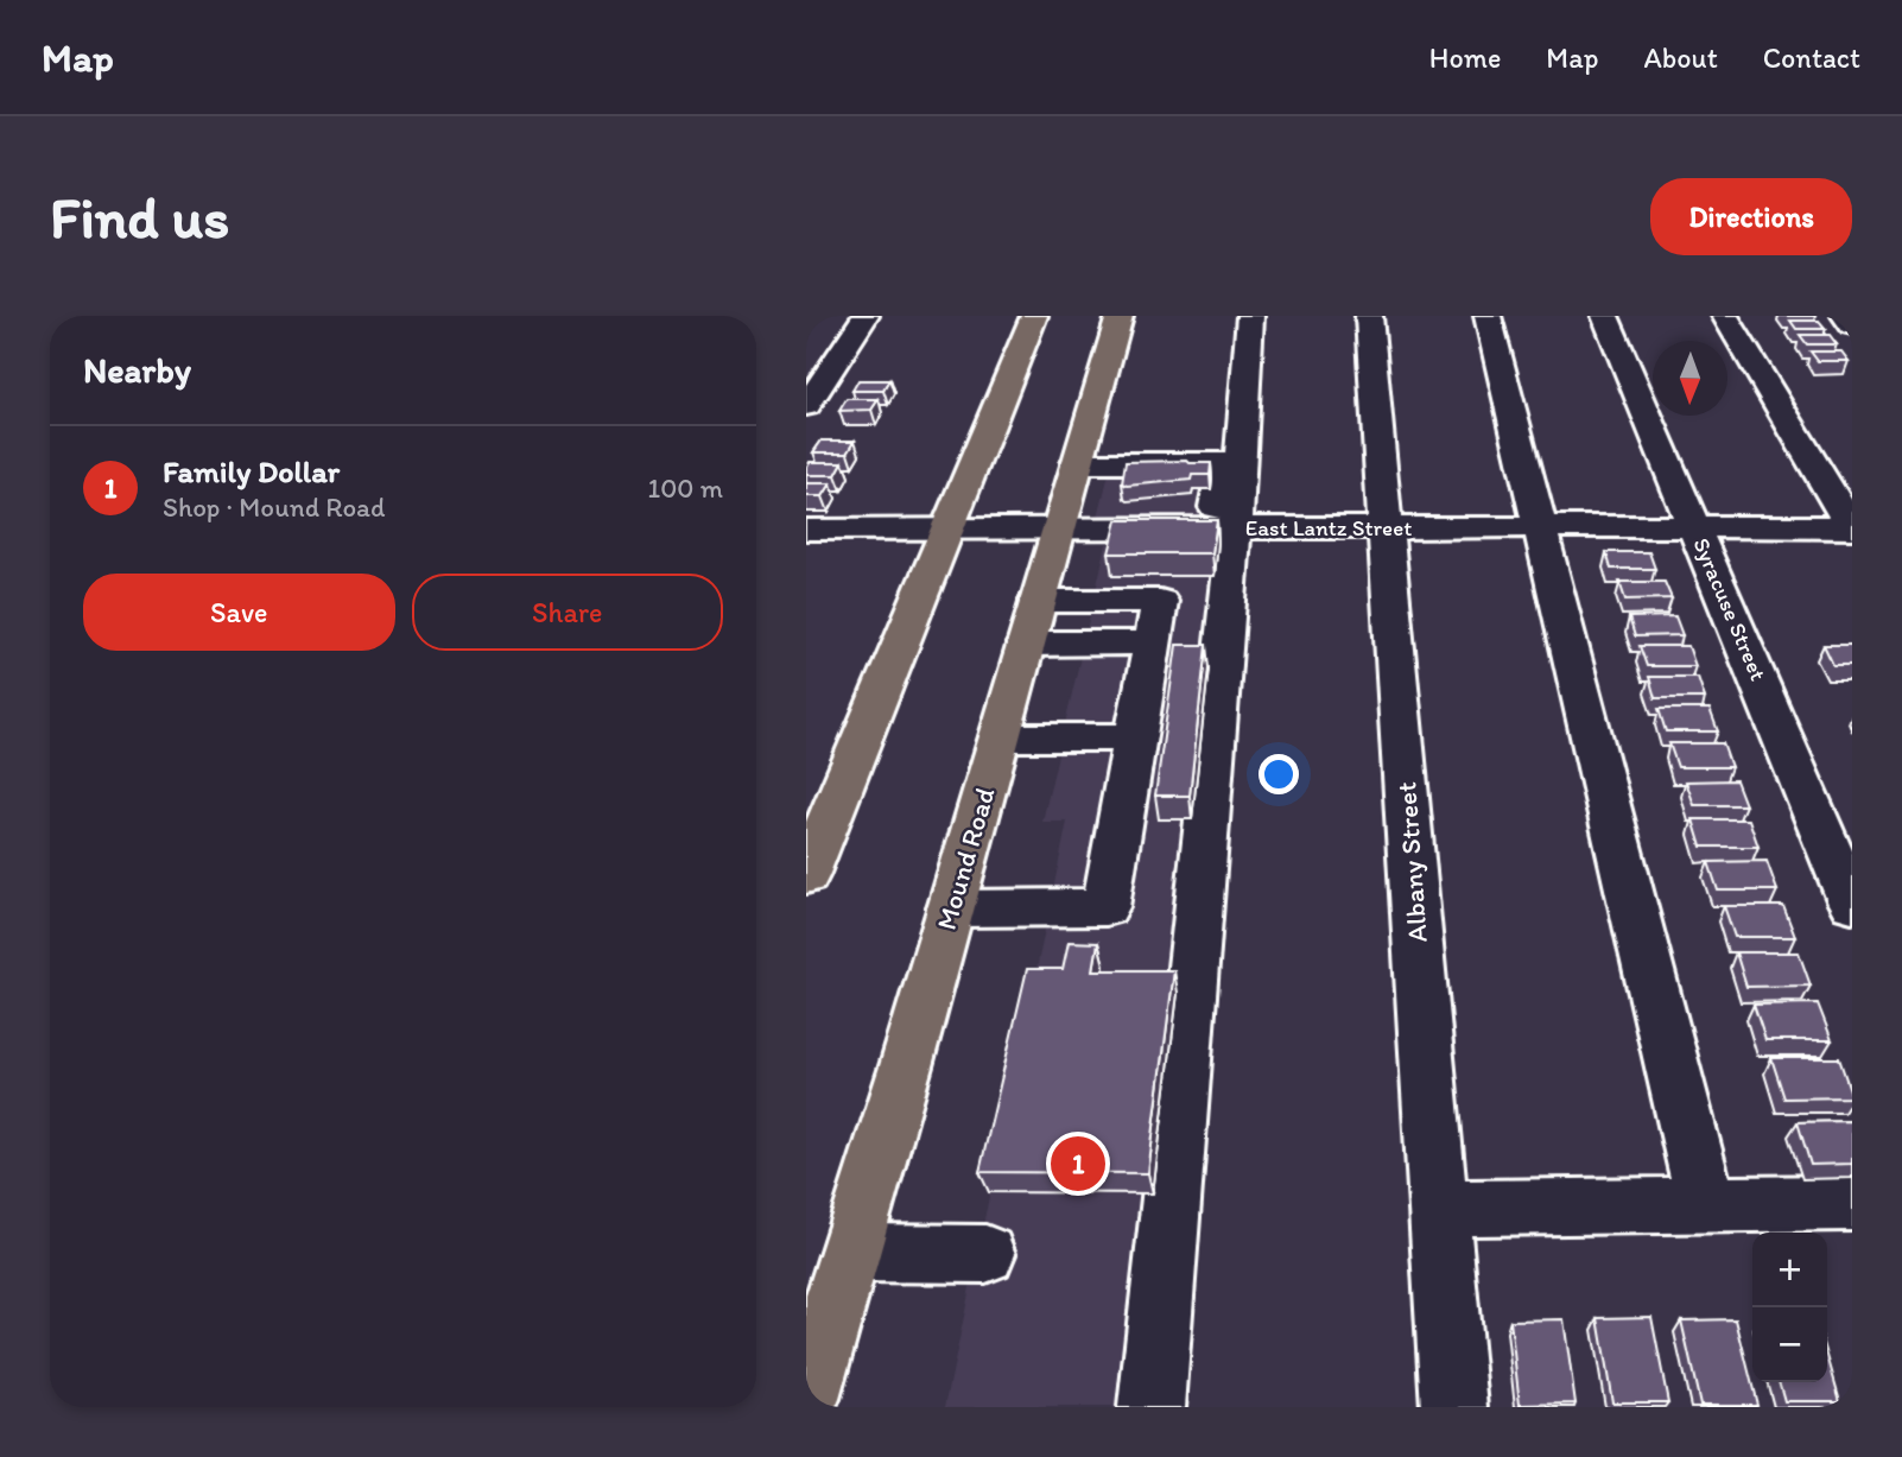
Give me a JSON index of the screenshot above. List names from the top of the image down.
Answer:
{
  "streets": {
    "main road": ["Mound Road"],
    "street": ["East Lantz Street", "Syracuse Street", "Albany Street"]
  },
  "crossings": [
    ["East Lantz Street", "Syracuse Street"],
    ["East Lantz Street", "Mound Road"],
    ["East Lantz Street", "Albany Street"]
  ],
  "north": "bottom",
  "page": {
    "header": "Map",
    "nav": [
      "Home",
      "Map",
      "About",
      "Contact"
    ],
    "buttons": [
      "Directions",
      ["Save", "Share"]
    ],
    "title": "Find us",
    "heading": "Nearby",
    "list": [
      {
        "mark": "1",
        "name": "Family Dollar",
        "note": "Shop · Mound Road",
        "value": "100 m"
      }
    ],
    "pins": "1",
    "map_buttons": ["+", "−"]
  }
}
